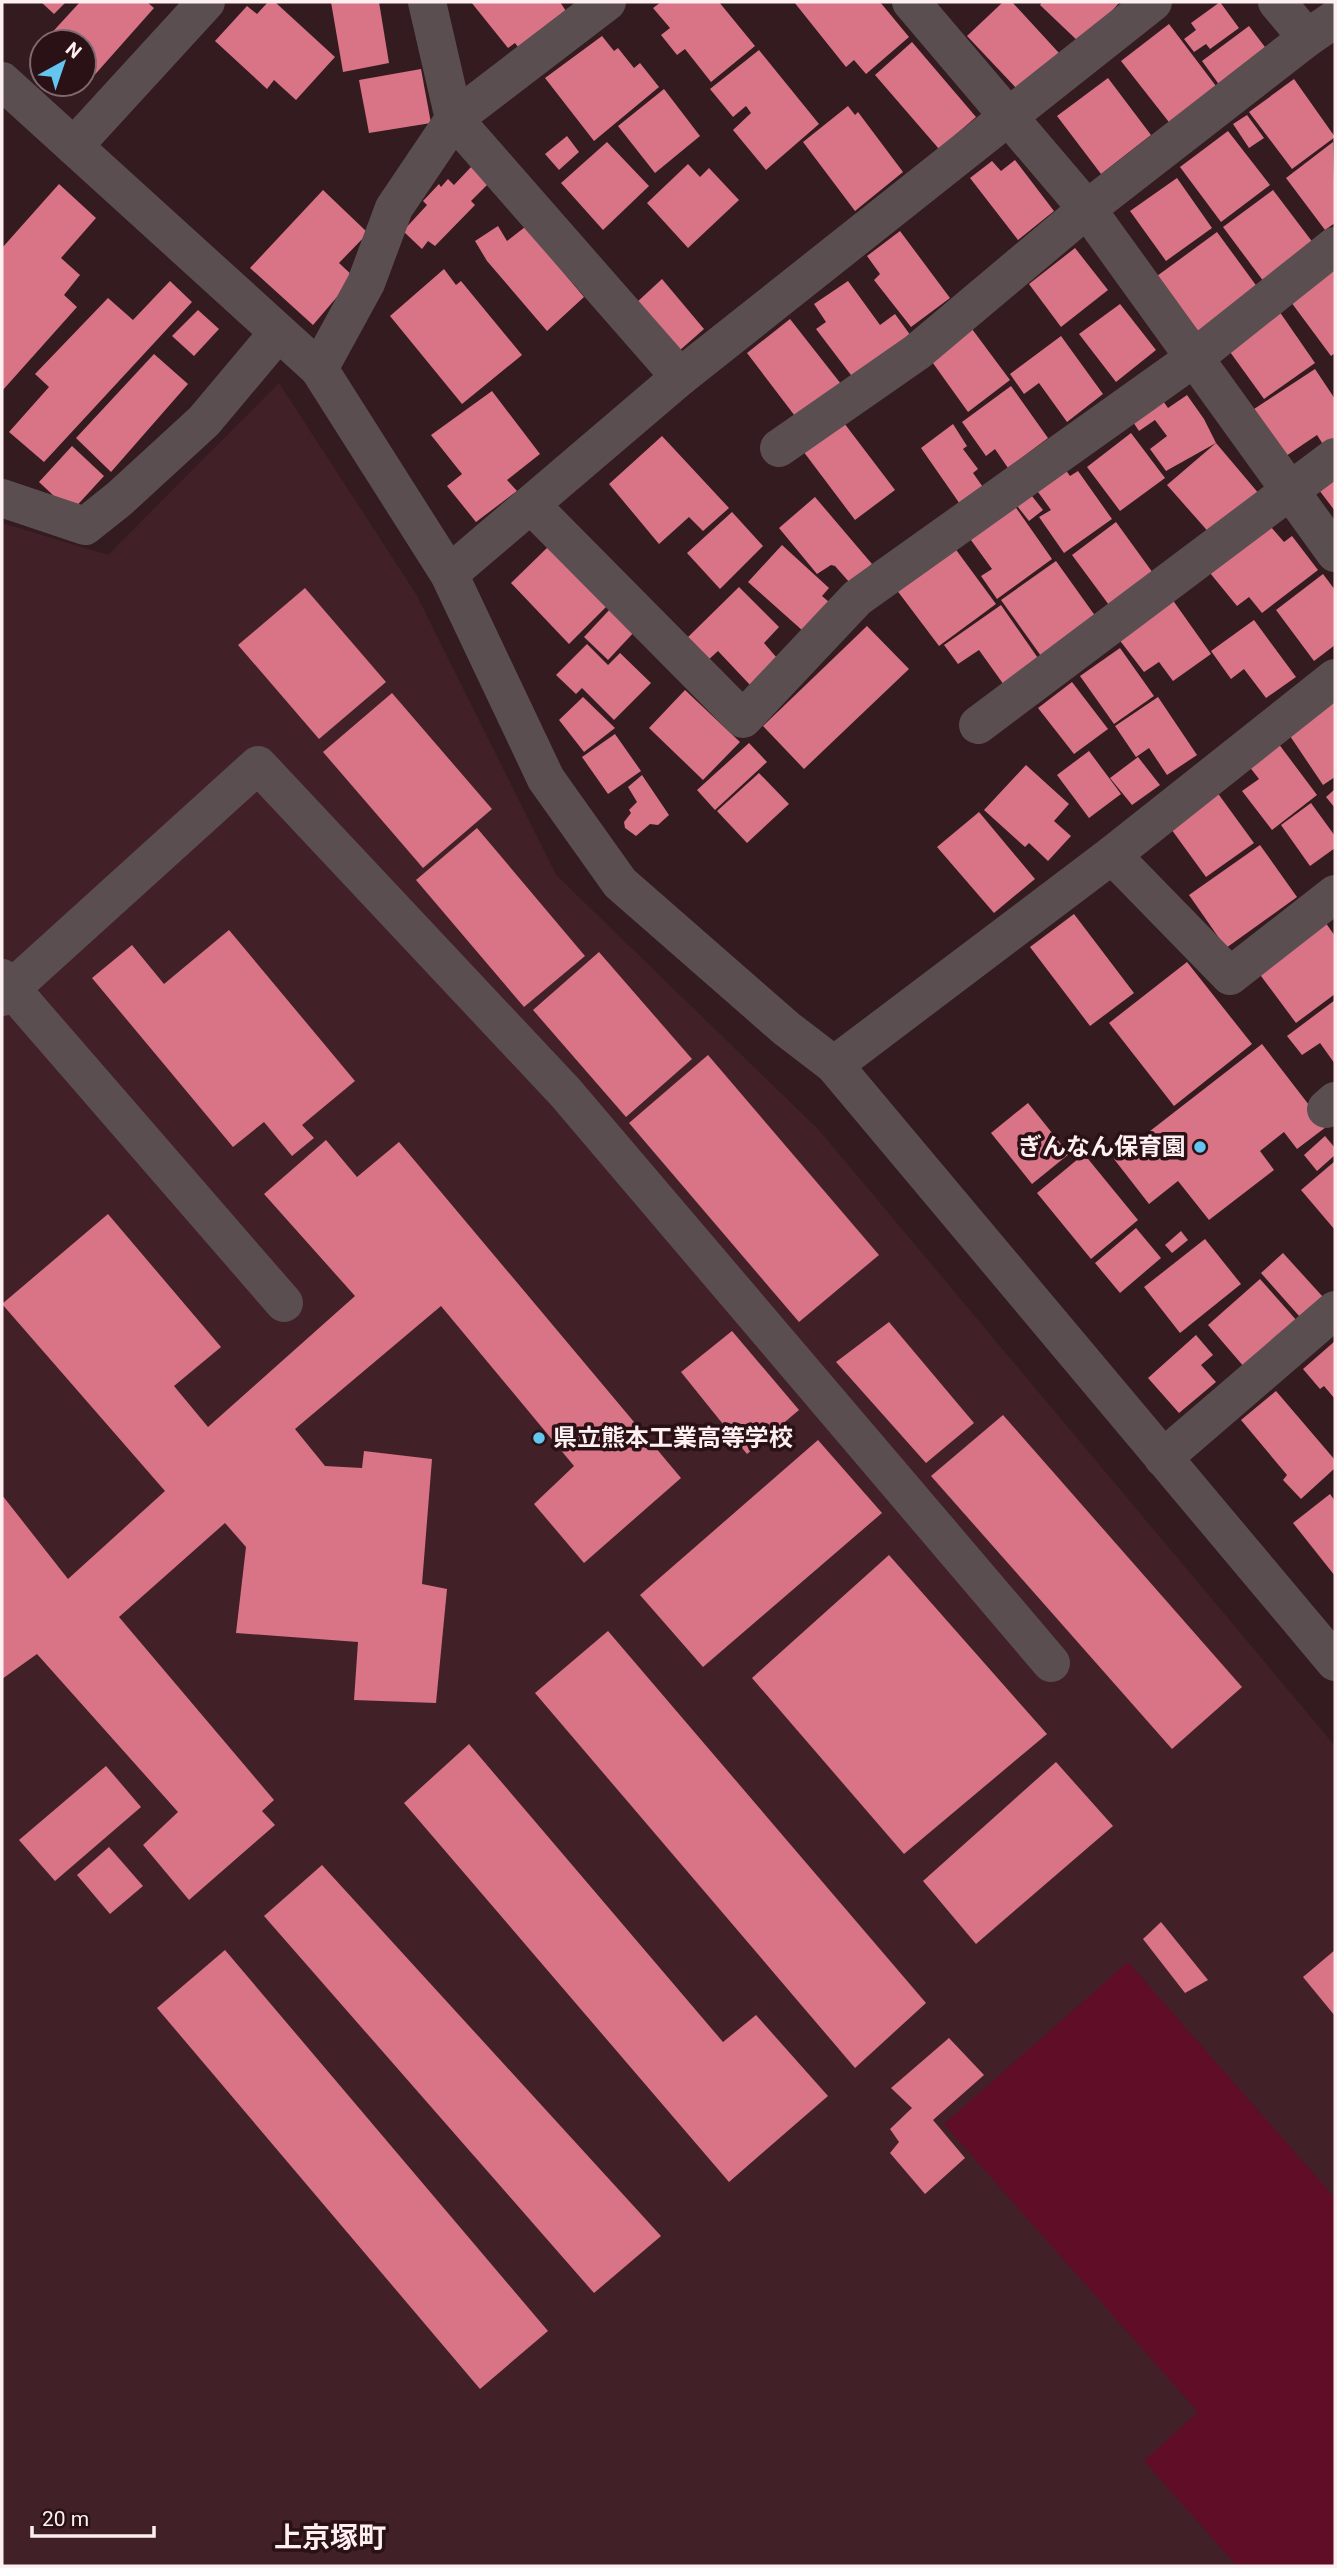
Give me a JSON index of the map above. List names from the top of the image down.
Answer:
{
  "districts": ["上京塚町"],
  "places": ["ぎんなん保育園", "県立熊本工業高等学校"],
  "scale_bar": "20 m",
  "north": "top right"
}
